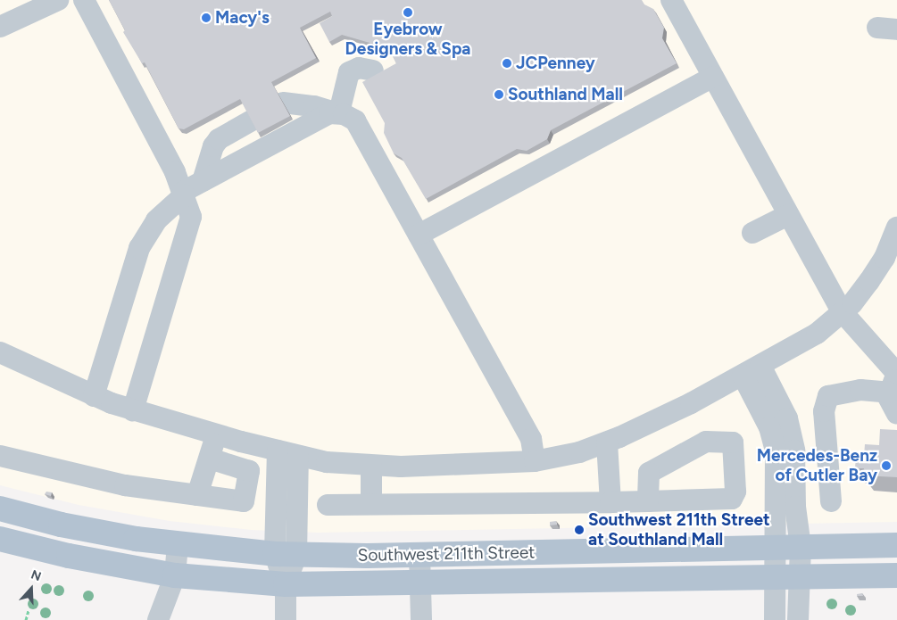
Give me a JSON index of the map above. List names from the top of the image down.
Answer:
{
  "streets": {
    "main road": ["Southwest 211th Street"]
  },
  "places": [
    "Eyebrow Designers & Spa",
    "Macy's",
    "JCPenney",
    "Southland Mall",
    "Mercedes-Benz of Cutler Bay",
    "Southwest 211th Street at Southland Mall"
  ],
  "north": "top"
}
